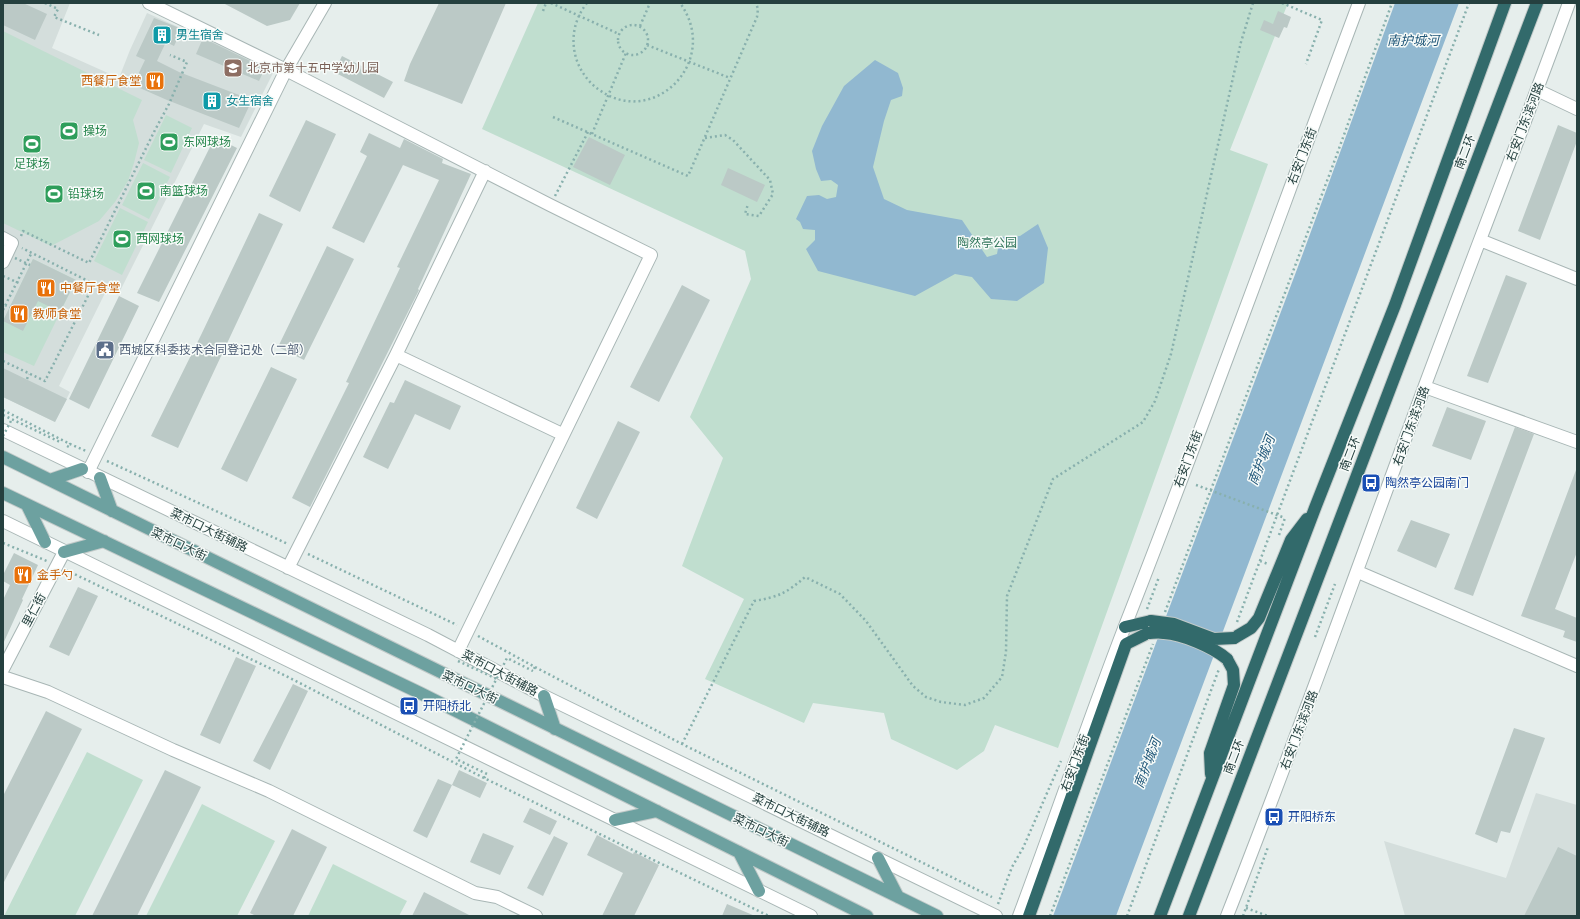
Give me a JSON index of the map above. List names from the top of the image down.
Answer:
{
  "streets": {
    "highway": ["南二环"],
    "main road": ["菜市口大街"],
    "street": [
      "右安门东滨河路",
      "右安门东街",
      "菜市口大街辅路",
      "里仁街"
    ]
  },
  "water": ["南护城河"],
  "parks": ["陶然亭公园"],
  "places": {
    "building": ["男生宿舍", "女生宿舍"],
    "school or university": ["北京市第十五中学幼儿园"],
    "restaurant": [
      "西餐厅食堂",
      "中餐厅食堂",
      "教师食堂",
      "金手勺"
    ],
    "sports": [
      "操场",
      "东网球场",
      "足球场",
      "南篮球场",
      "铅球场",
      "西网球场"
    ],
    "public building": ["西城区科委技术合同登记处（二部）"],
    "bus stop": ["陶然亭公园南门", "开阳桥北", "开阳桥东"]
  }
}
